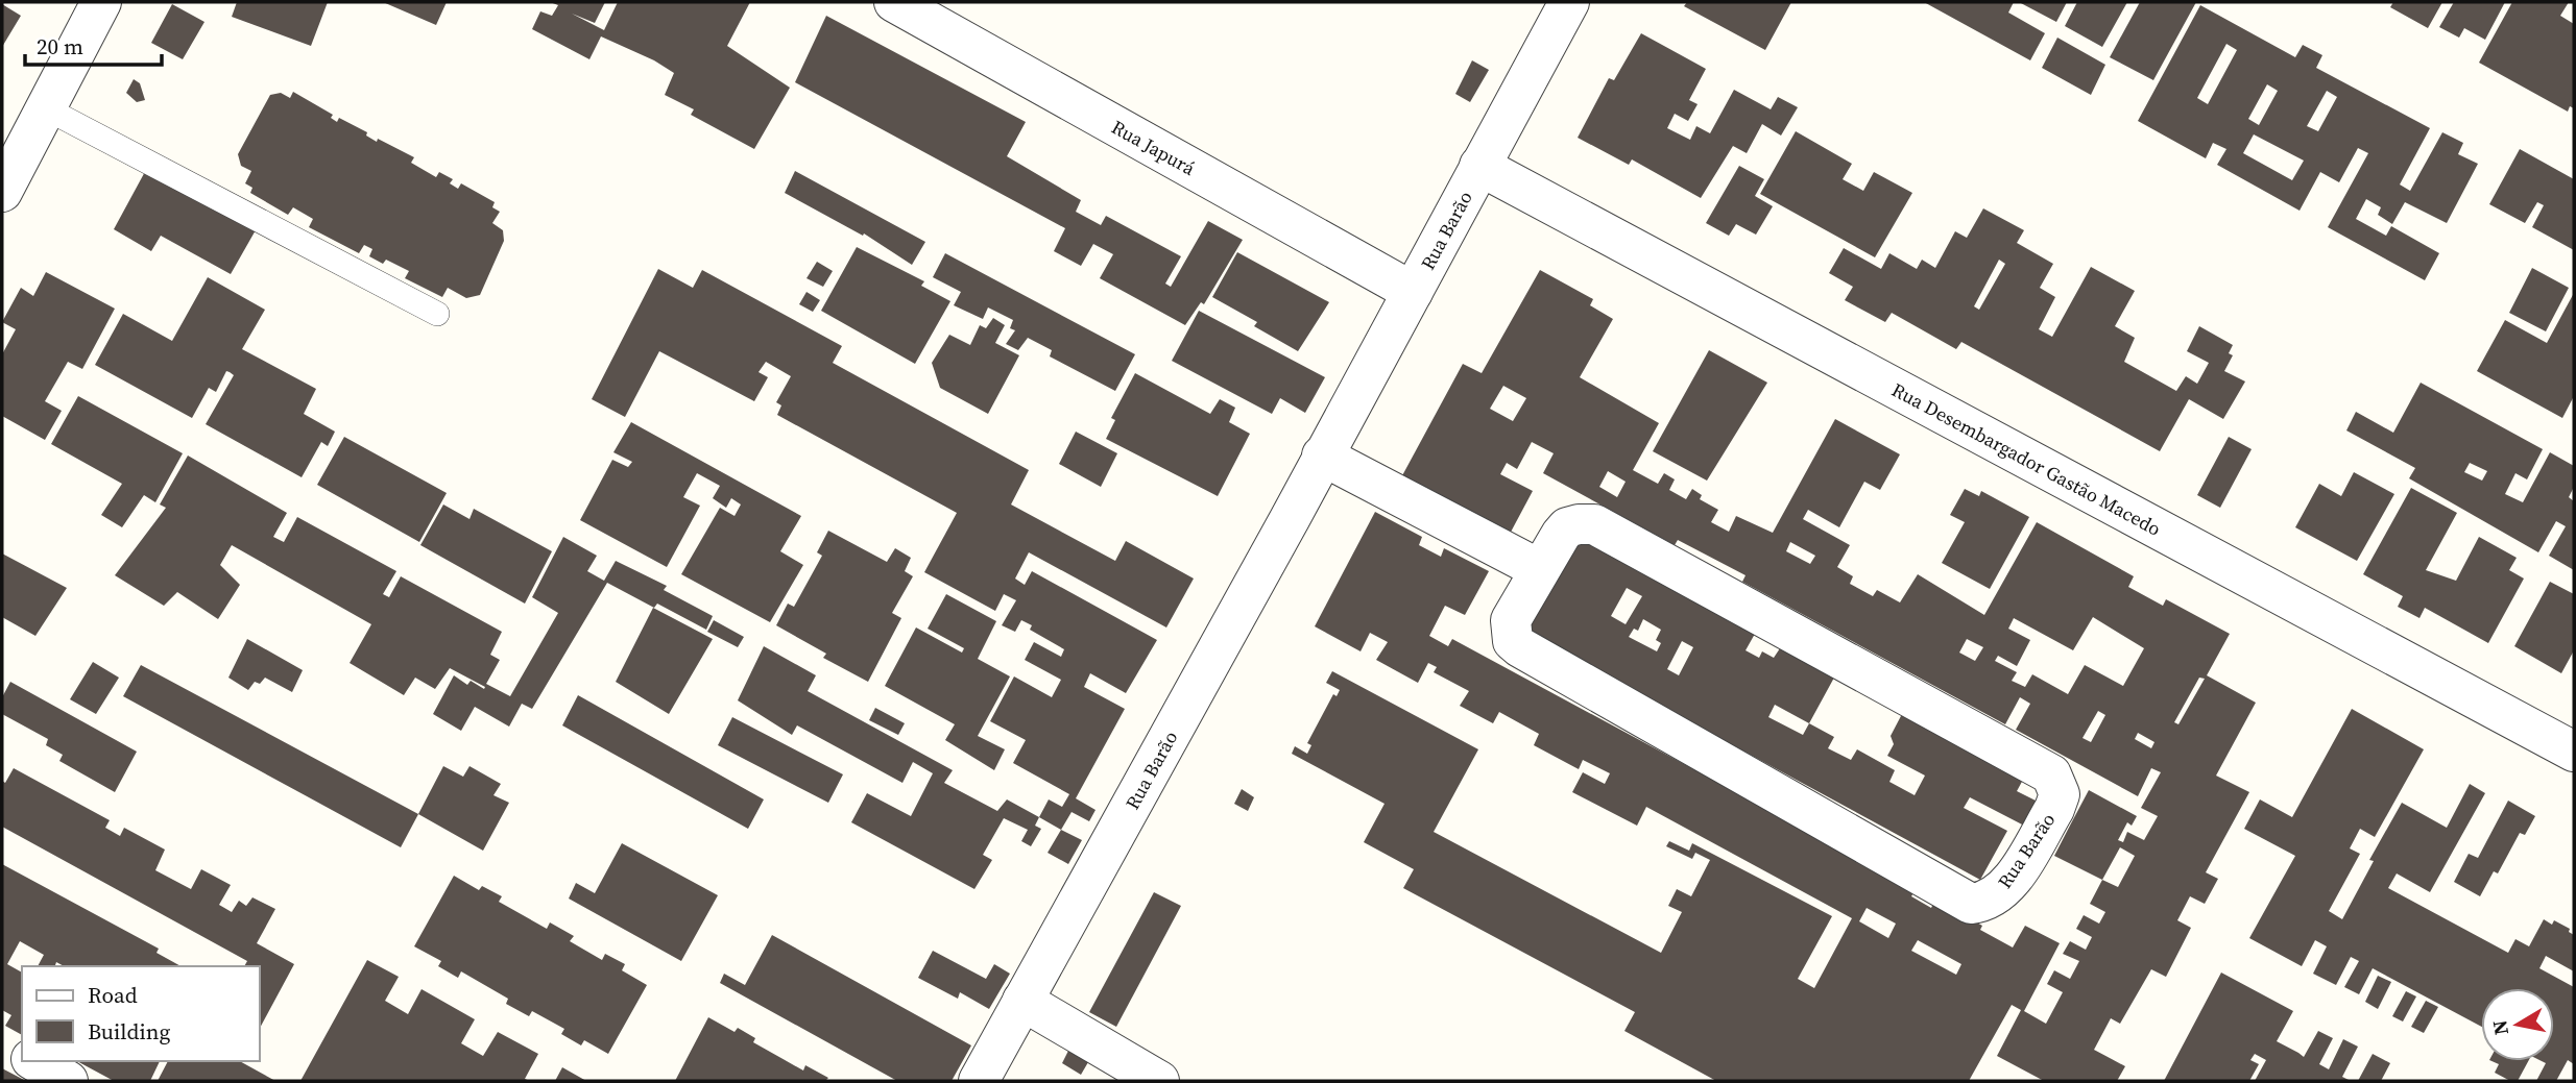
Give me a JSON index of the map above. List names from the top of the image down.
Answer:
{
  "streets": {
    "street": ["Rua Japurá", "Rua Barão", "Rua Desembargador Gastão Macedo"]
  },
  "crossings": [
    ["Rua Japurá", "Rua Barão"],
    ["Rua Barão", "Rua Desembargador Gastão Macedo"]
  ],
  "legend": ["Road", "Building"],
  "scale_bar": "20 m",
  "north": "left"
}
